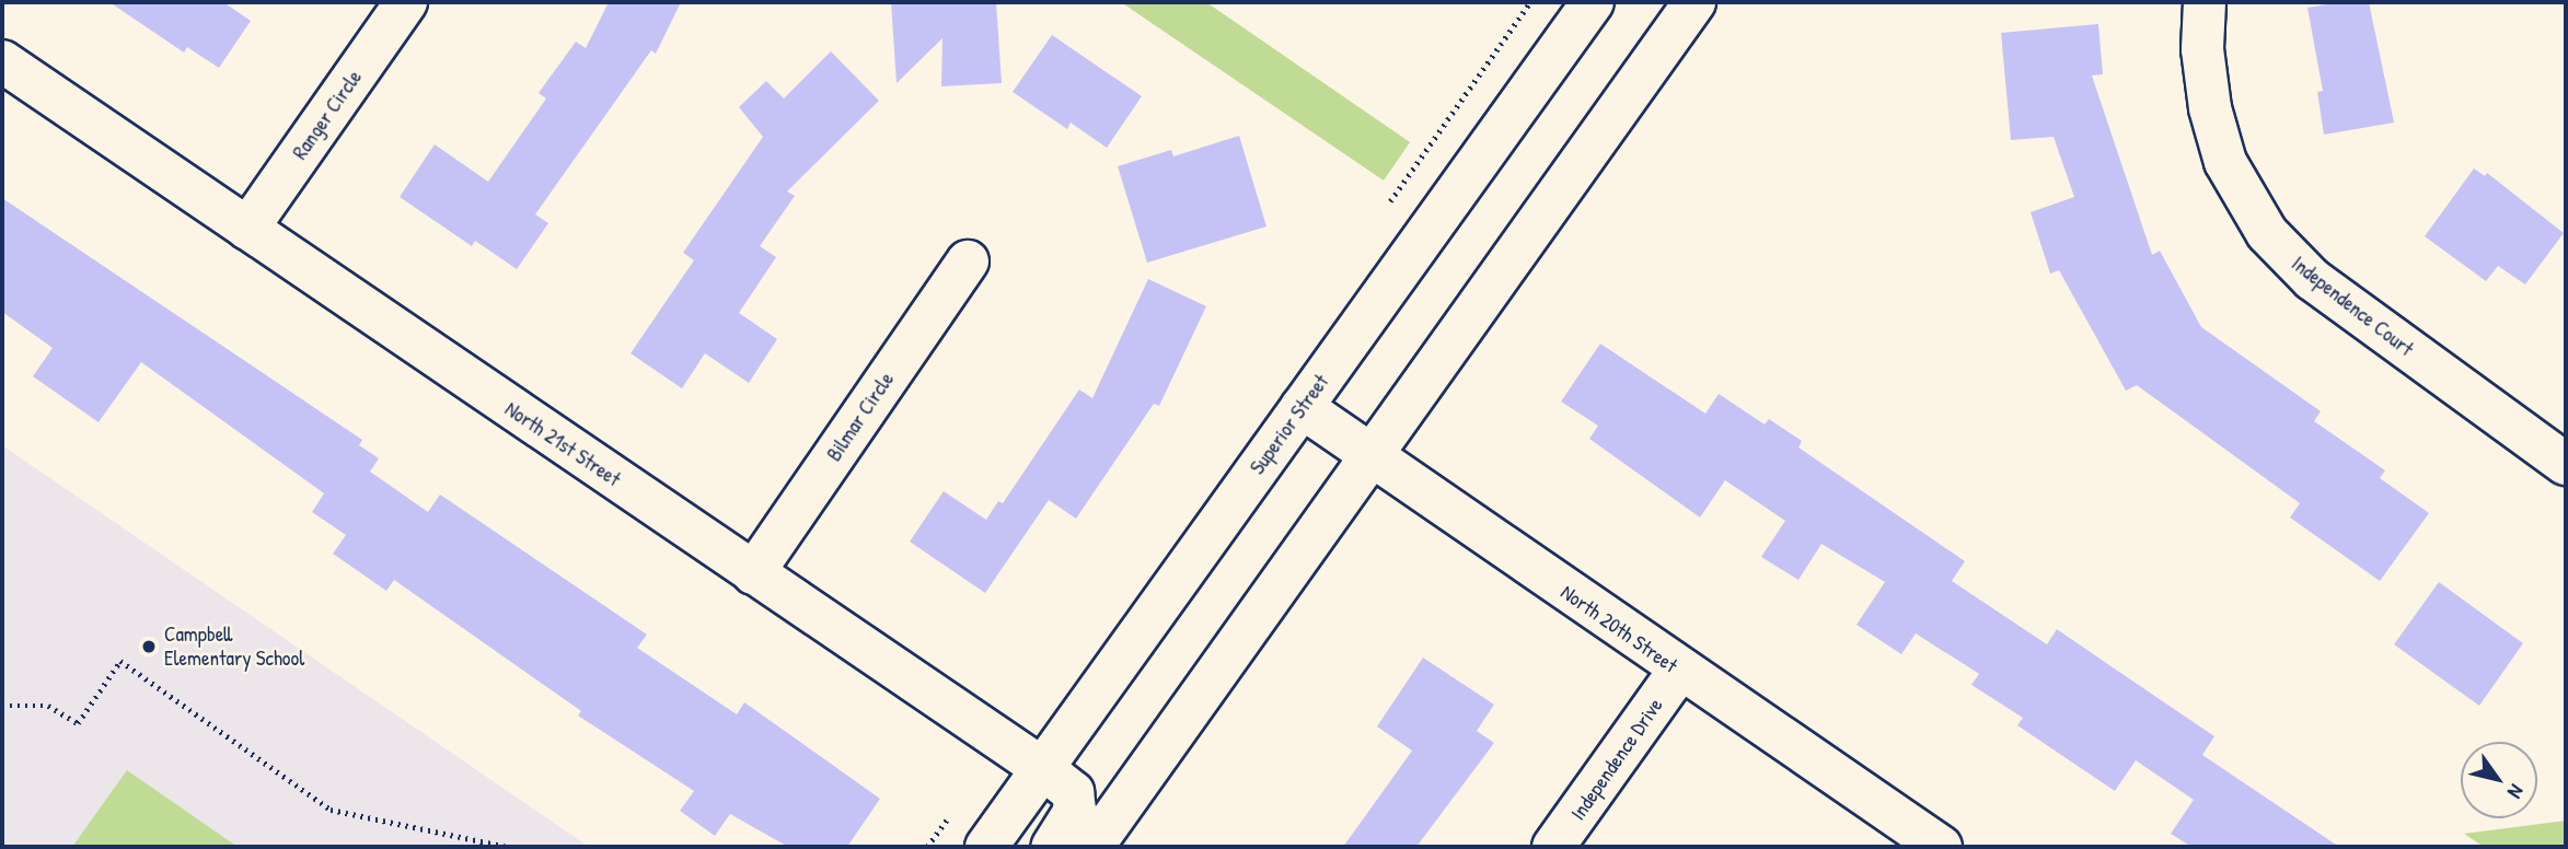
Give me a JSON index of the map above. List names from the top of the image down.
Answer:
{
  "streets": {
    "street": [
      "Ranger Circle",
      "Independence Court",
      "Bilmar Circle",
      "Superior Street",
      "North 21st Street",
      "North 20th Street",
      "Independence Drive"
    ]
  },
  "crossings": [
    ["Ranger Circle", "North 21st Street"],
    ["Bilmar Circle", "North 21st Street"],
    ["Superior Street", "North 21st Street"],
    ["Superior Street", "North 20th Street"],
    ["North 20th Street", "Independence Drive"]
  ],
  "places": ["Campbell Elementary School"],
  "north": "bottom right"
}
